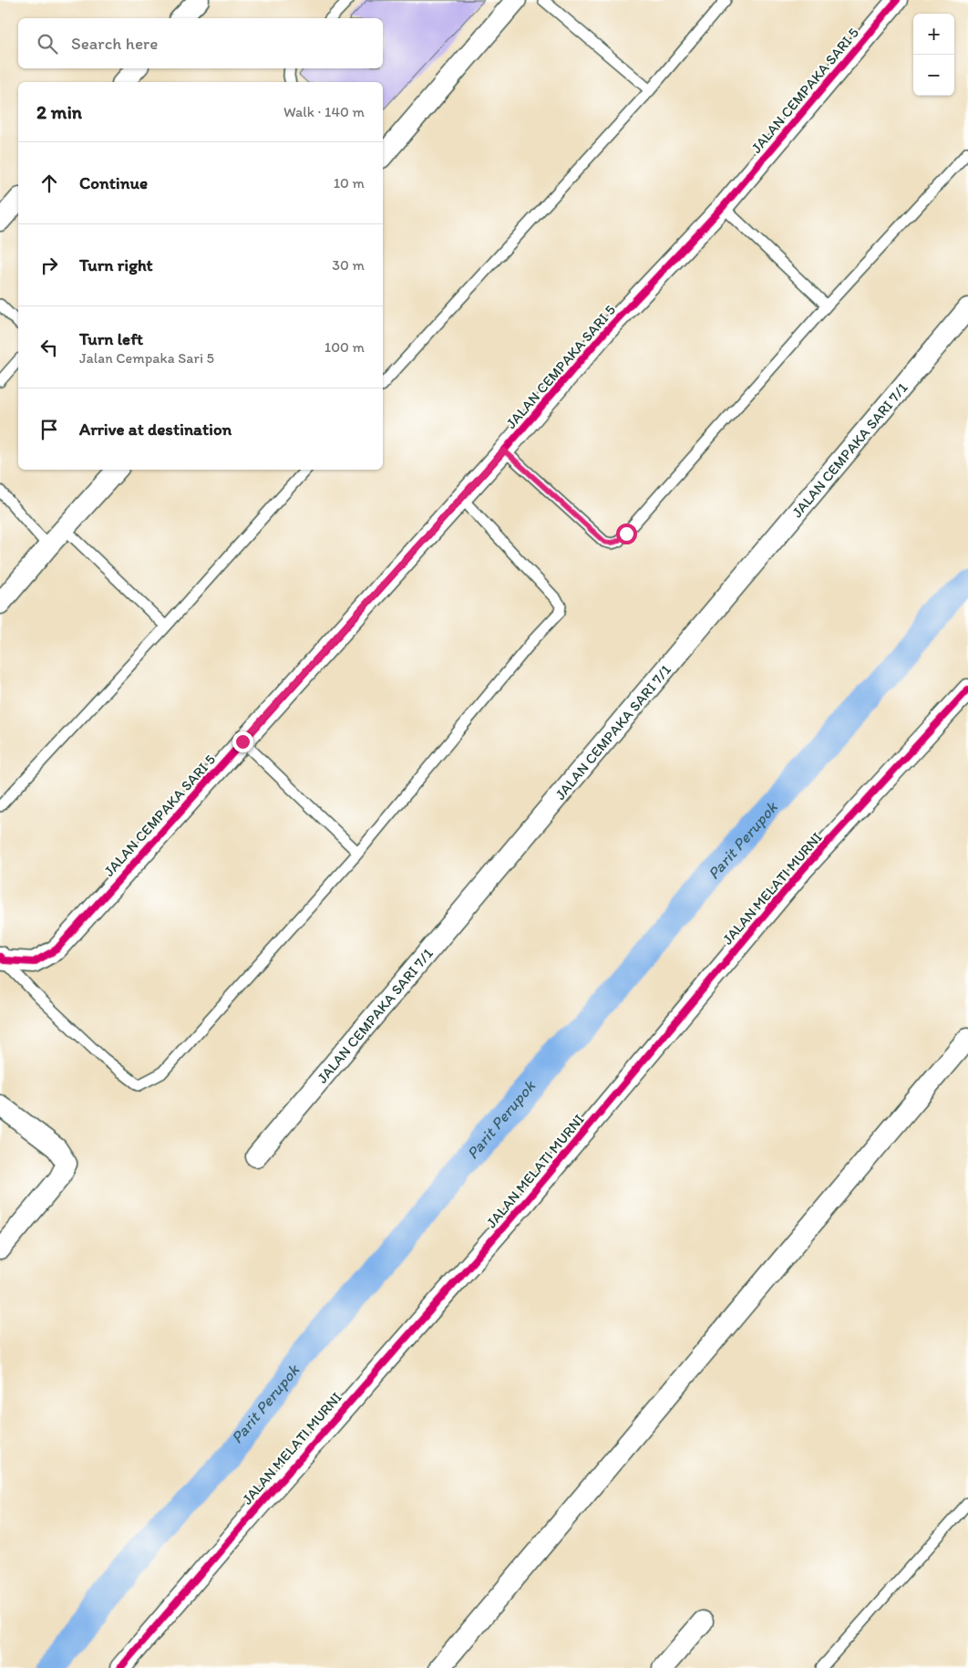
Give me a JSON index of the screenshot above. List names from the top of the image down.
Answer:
{
  "streets": {
    "street": ["JALAN CEMPAKA SARI 5", "JALAN CEMPAKA SARI 7/1", "JALAN MELATI MURNI"]
  },
  "water": ["Parit Perupok"],
  "page": {
    "map_buttons": ["+", "−"],
    "search": "Search here",
    "heading": ["2 min", "Walk · 140 m"],
    "list": [
      ["Continue", "10 m"],
      ["Turn right", "30 m"],
      ["Turn left", "Jalan Cempaka Sari 5", "100 m"],
      "Arrive at destination"
    ]
  }
}
